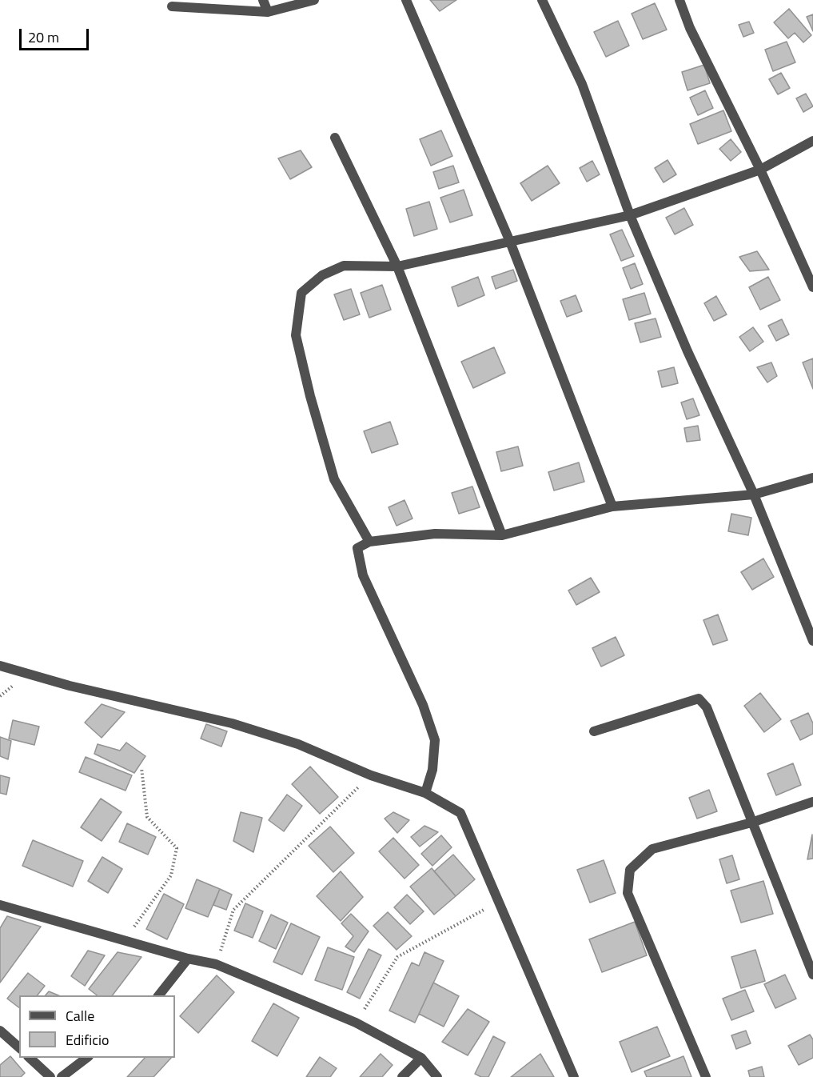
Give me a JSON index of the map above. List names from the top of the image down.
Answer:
{
  "legend": ["Calle", "Edificio"],
  "scale_bar": "20 m"
}
